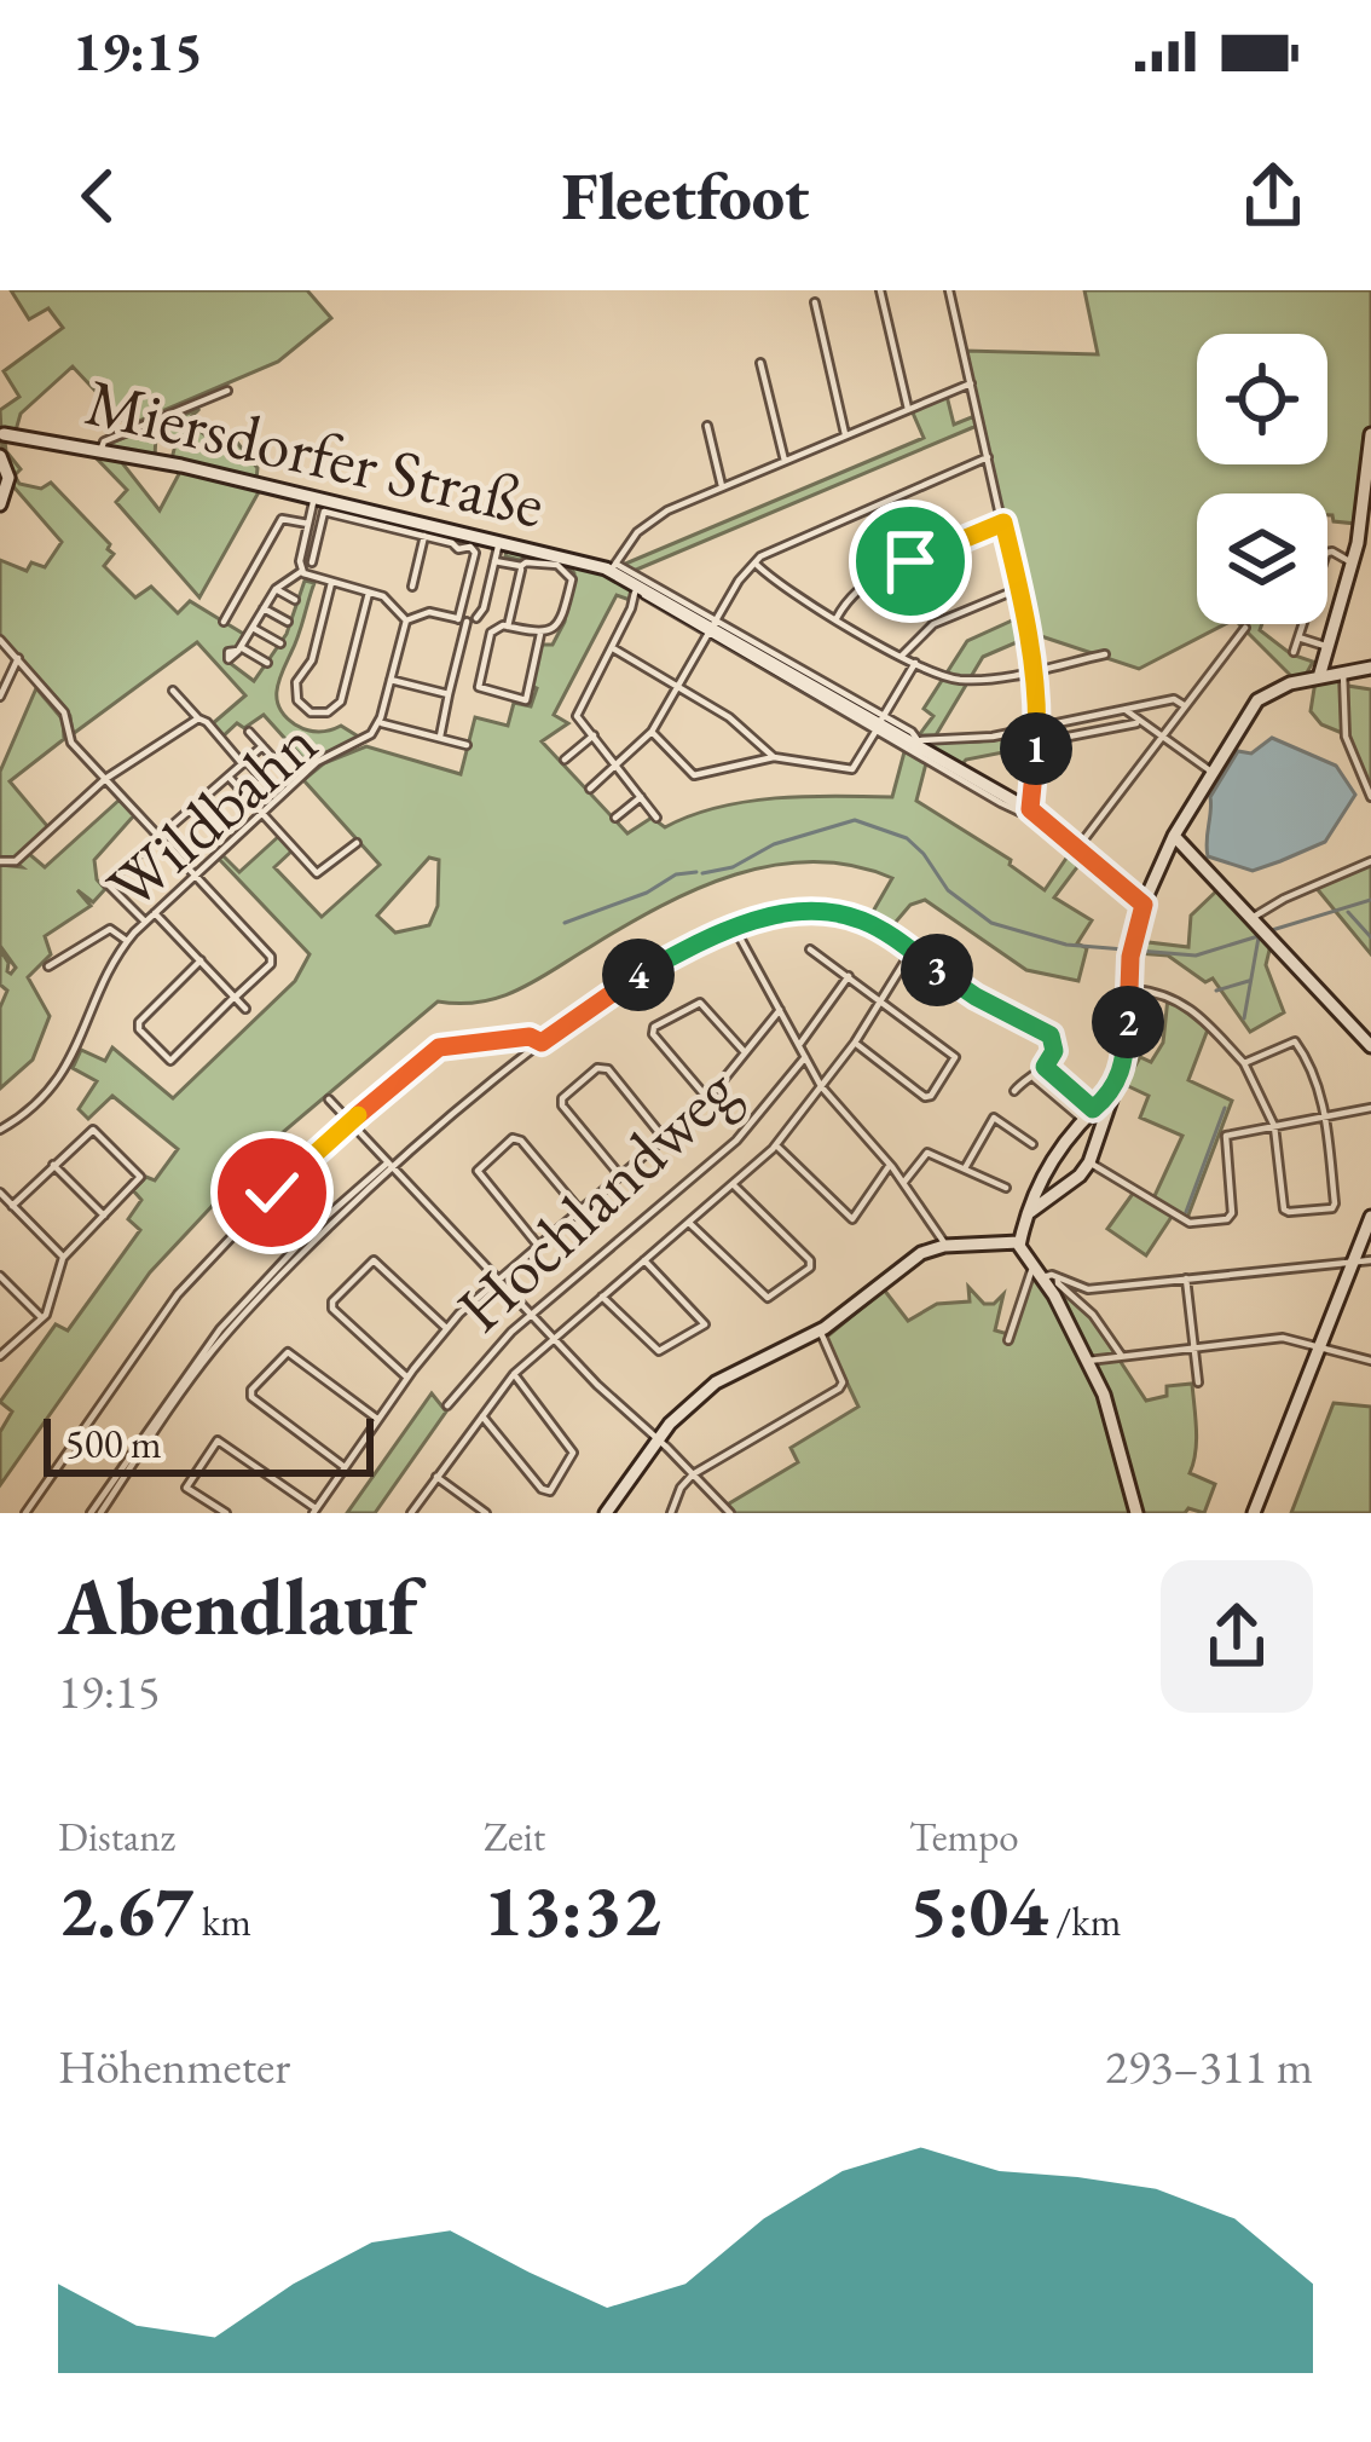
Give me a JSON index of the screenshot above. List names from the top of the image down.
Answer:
{
  "streets": {
    "street": ["Miersdorfer Straße", "Wildbahn", "Hochlandweg"]
  },
  "scale_bar": "500 m",
  "page": {
    "status": "19:15",
    "header": "Fleetfoot",
    "pins": [
      "1",
      "3",
      "4",
      "2"
    ],
    "scale": "500 m",
    "heading": ["Abendlauf", "19:15"],
    "stats": [
      ["Distanz", "2.67 km"],
      ["Zeit", "13:32"],
      ["Tempo", "5:04 /km"]
    ],
    "chart": ["Höhenmeter", "293–311 m"]
  }
}
